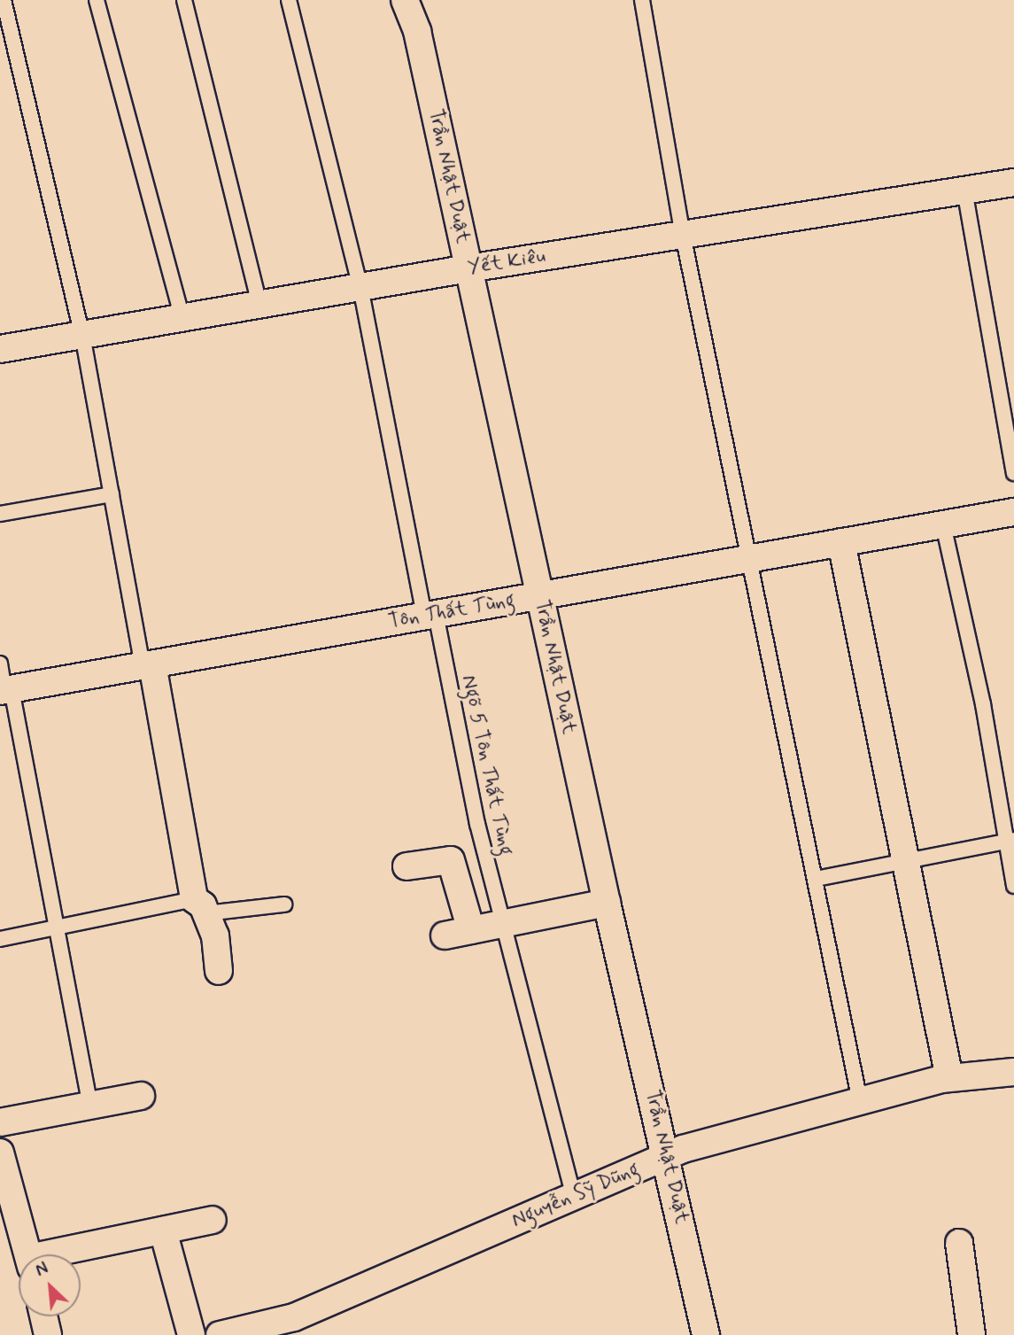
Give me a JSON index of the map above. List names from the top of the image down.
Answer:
{
  "streets": {
    "street": [
      "Trần Nhật Duật",
      "Yết Kiêu",
      "Tôn Thất Tùng",
      "Nguyễn Sỹ Dũng"
    ],
    "lane": ["Ngõ 5 Tôn Thất Tùng"]
  },
  "crossings": [
    ["Trần Nhật Duật", "Yết Kiêu"],
    ["Trần Nhật Duật", "Tôn Thất Tùng"],
    ["Trần Nhật Duật", "Nguyễn Sỹ Dũng"],
    ["Yết Kiêu", "Ngõ 5 Tôn Thất Tùng"],
    ["Tôn Thất Tùng", "Ngõ 5 Tôn Thất Tùng"],
    ["Ngõ 5 Tôn Thất Tùng", "Nguyễn Sỹ Dũng"]
  ],
  "north": "top left"
}
